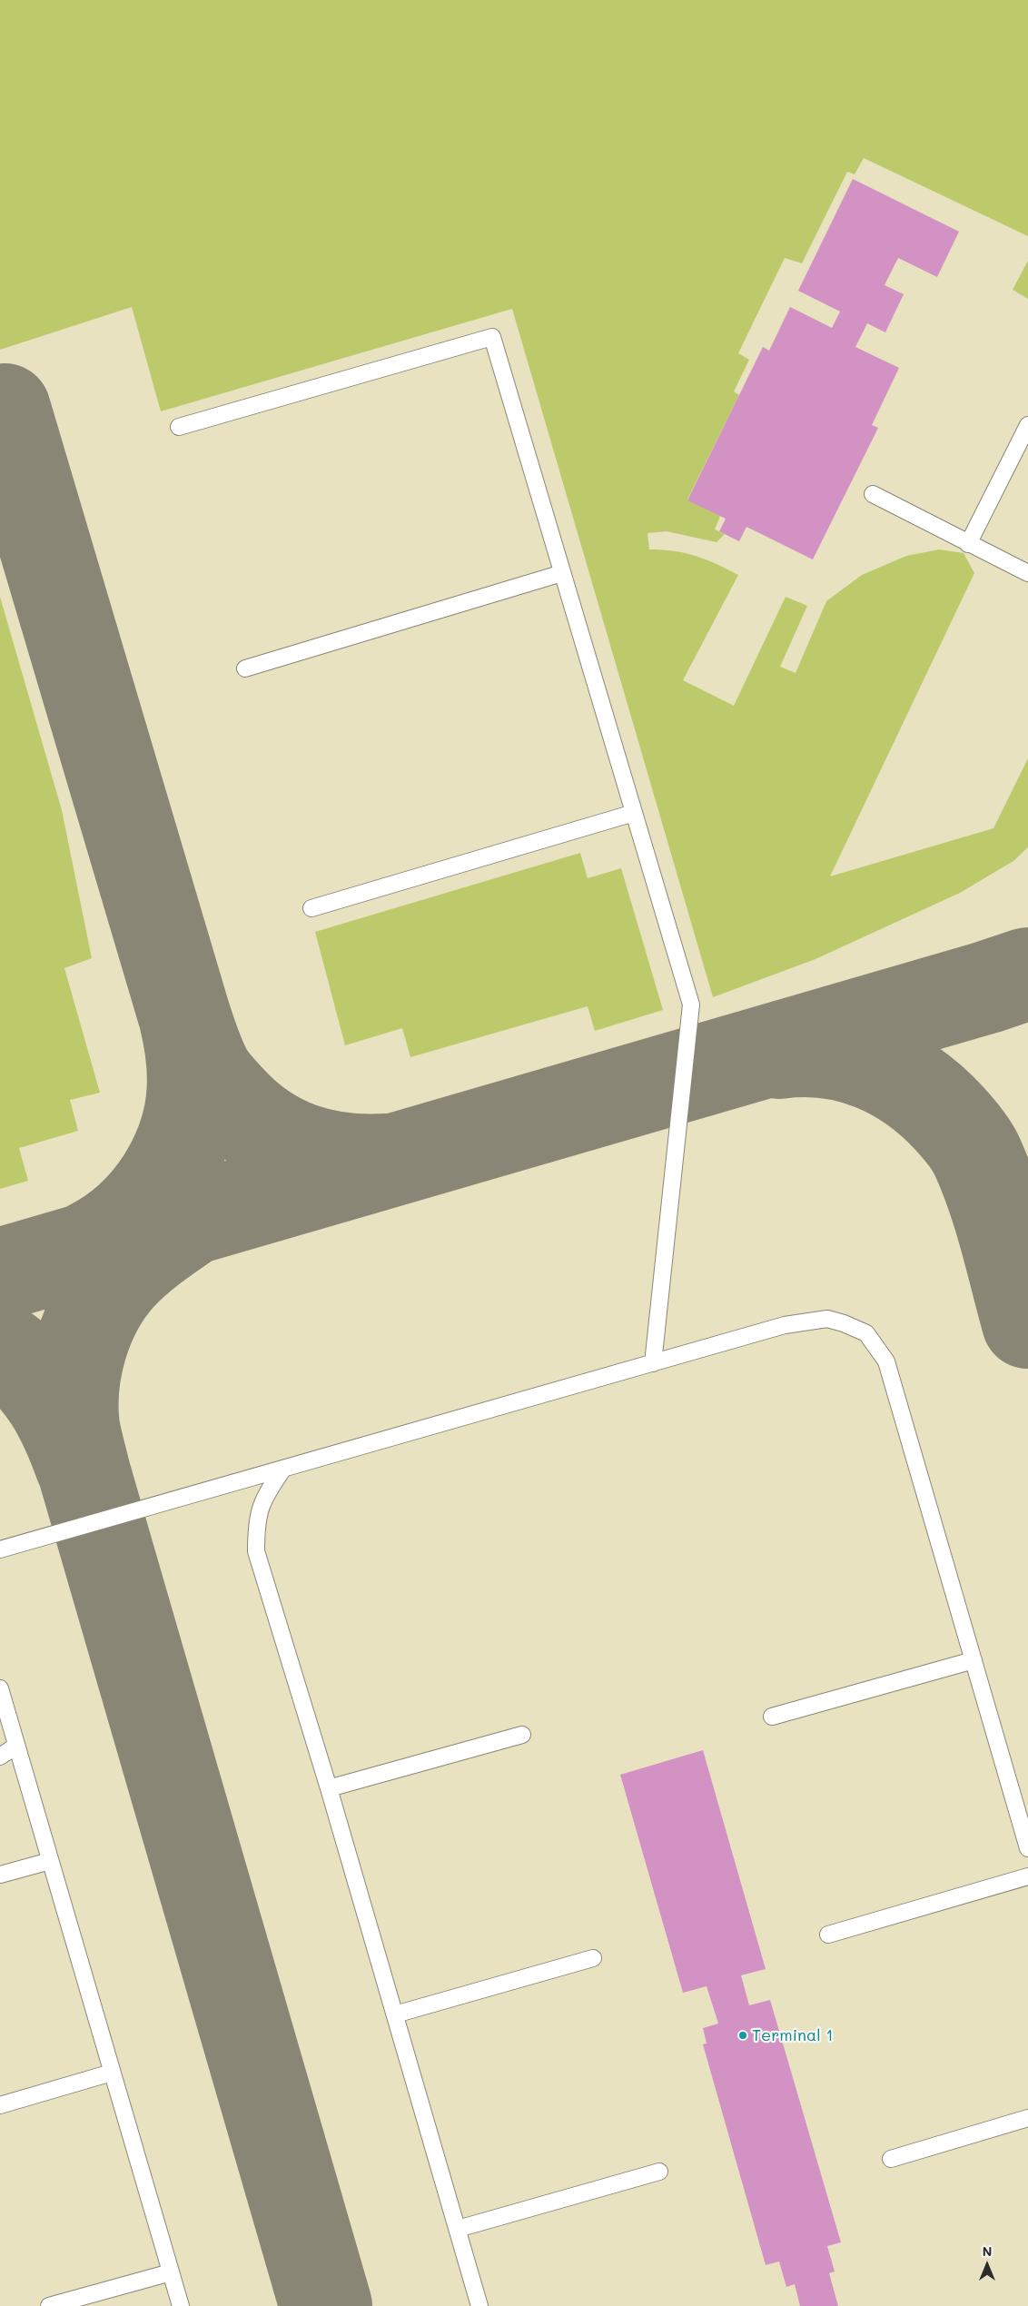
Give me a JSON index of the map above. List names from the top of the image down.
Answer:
{
  "places": ["Terminal 1"],
  "north": "top"
}
